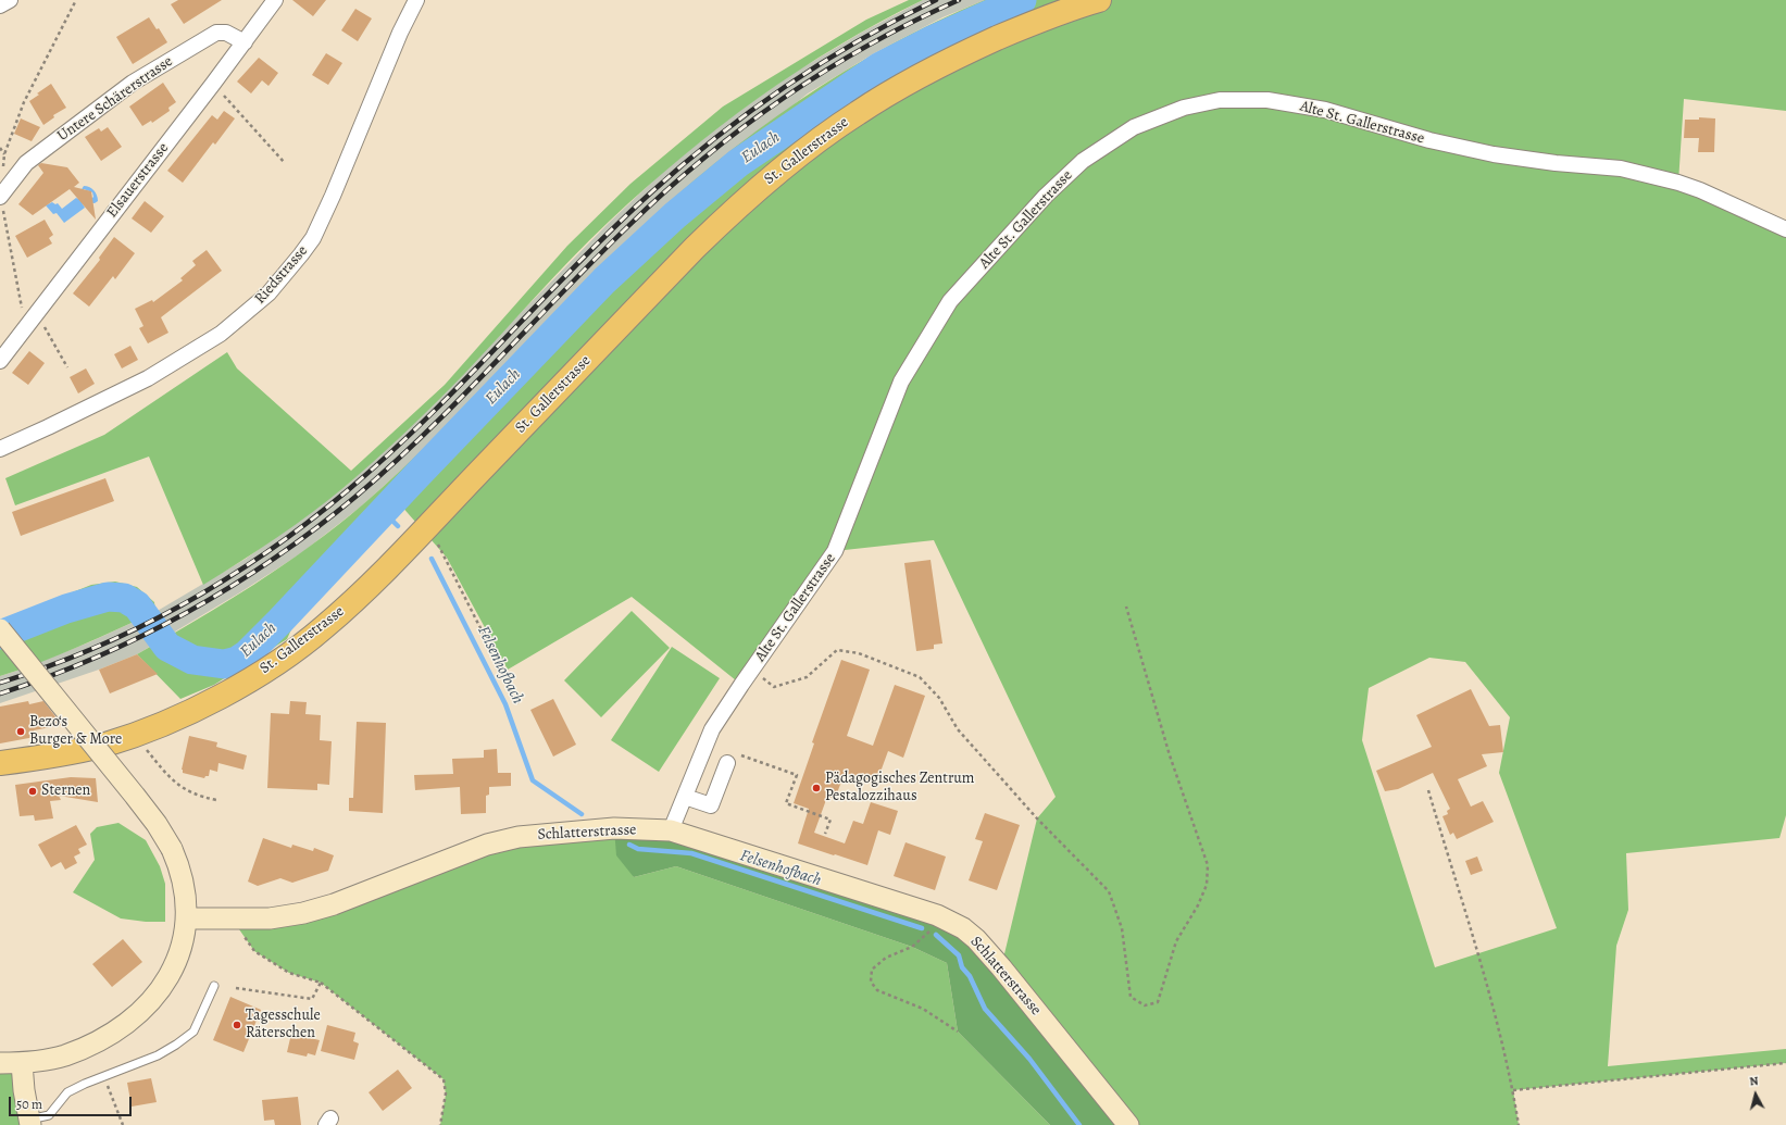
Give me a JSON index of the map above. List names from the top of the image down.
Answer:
{
  "streets": {
    "main road": ["St. Gallerstrasse"],
    "street": [
      "Untere Schärerstrasse",
      "Alte St. Gallerstrasse",
      "Elsauerstrasse",
      "Riedstrasse",
      "Schlatterstrasse"
    ]
  },
  "crossings": [
    ["Untere Schärerstrasse", "Elsauerstrasse"],
    ["Alte St. Gallerstrasse", "Schlatterstrasse"]
  ],
  "water": ["Eulach", "Felsenhofbach"],
  "places": [
    "Bezo‘s Burger & More",
    "Pädagogisches Zentrum Pestalozzihaus",
    "Sternen",
    "Tagesschule Räterschen"
  ],
  "scale_bar": "50 m",
  "north": "top"
}
